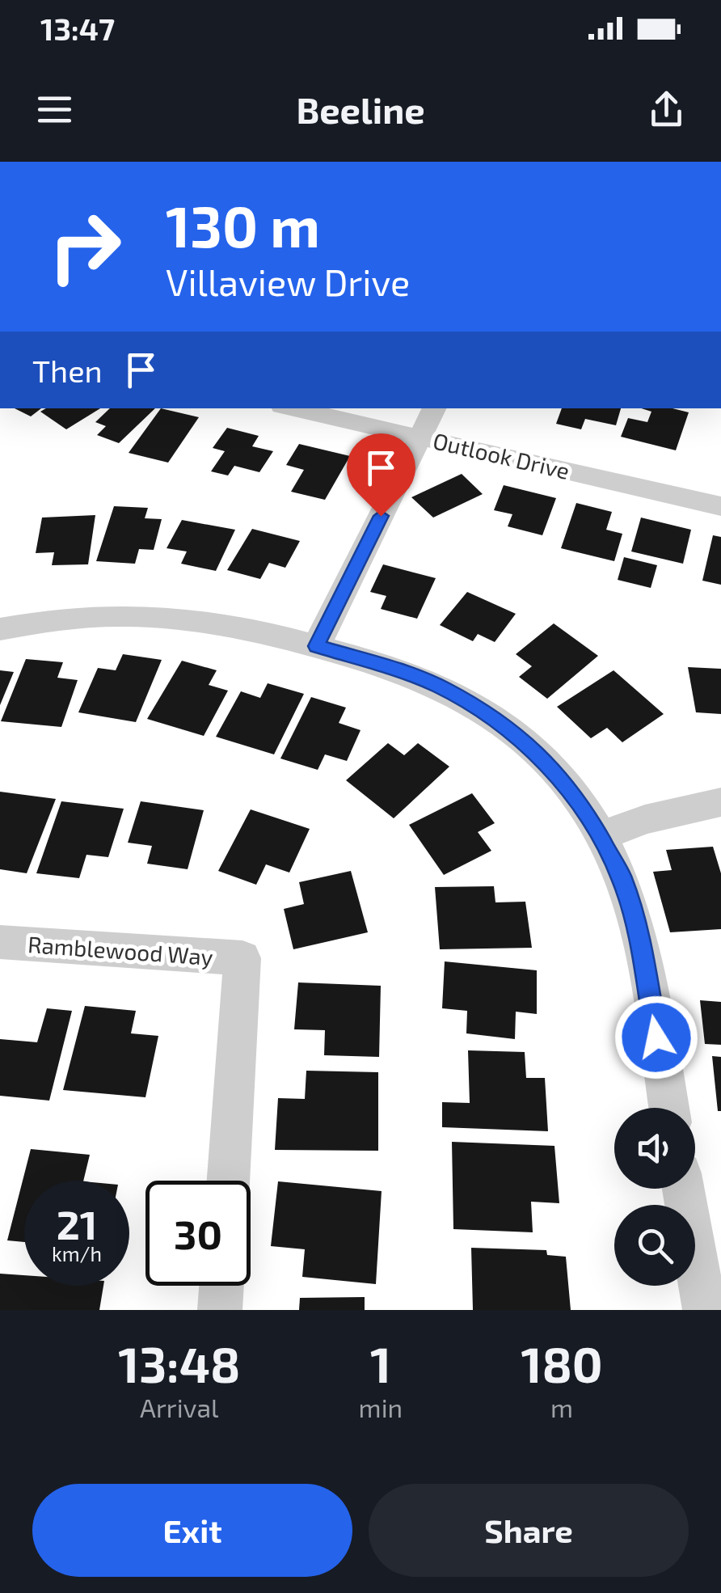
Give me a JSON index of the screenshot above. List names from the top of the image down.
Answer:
{
  "streets": {
    "street": ["Outlook Drive", "Ramblewood Way"]
  },
  "page": {
    "status": "13:47",
    "header": "Beeline",
    "turn": ["130 m", "Villaview Drive"],
    "then": "Then",
    "speed": "21 km/h",
    "limit": "30",
    "eta": [
      "13:48",
      "Arrival",
      "1",
      "min",
      "180",
      "m"
    ],
    "buttons": ["Exit", "Share"]
  }
}
